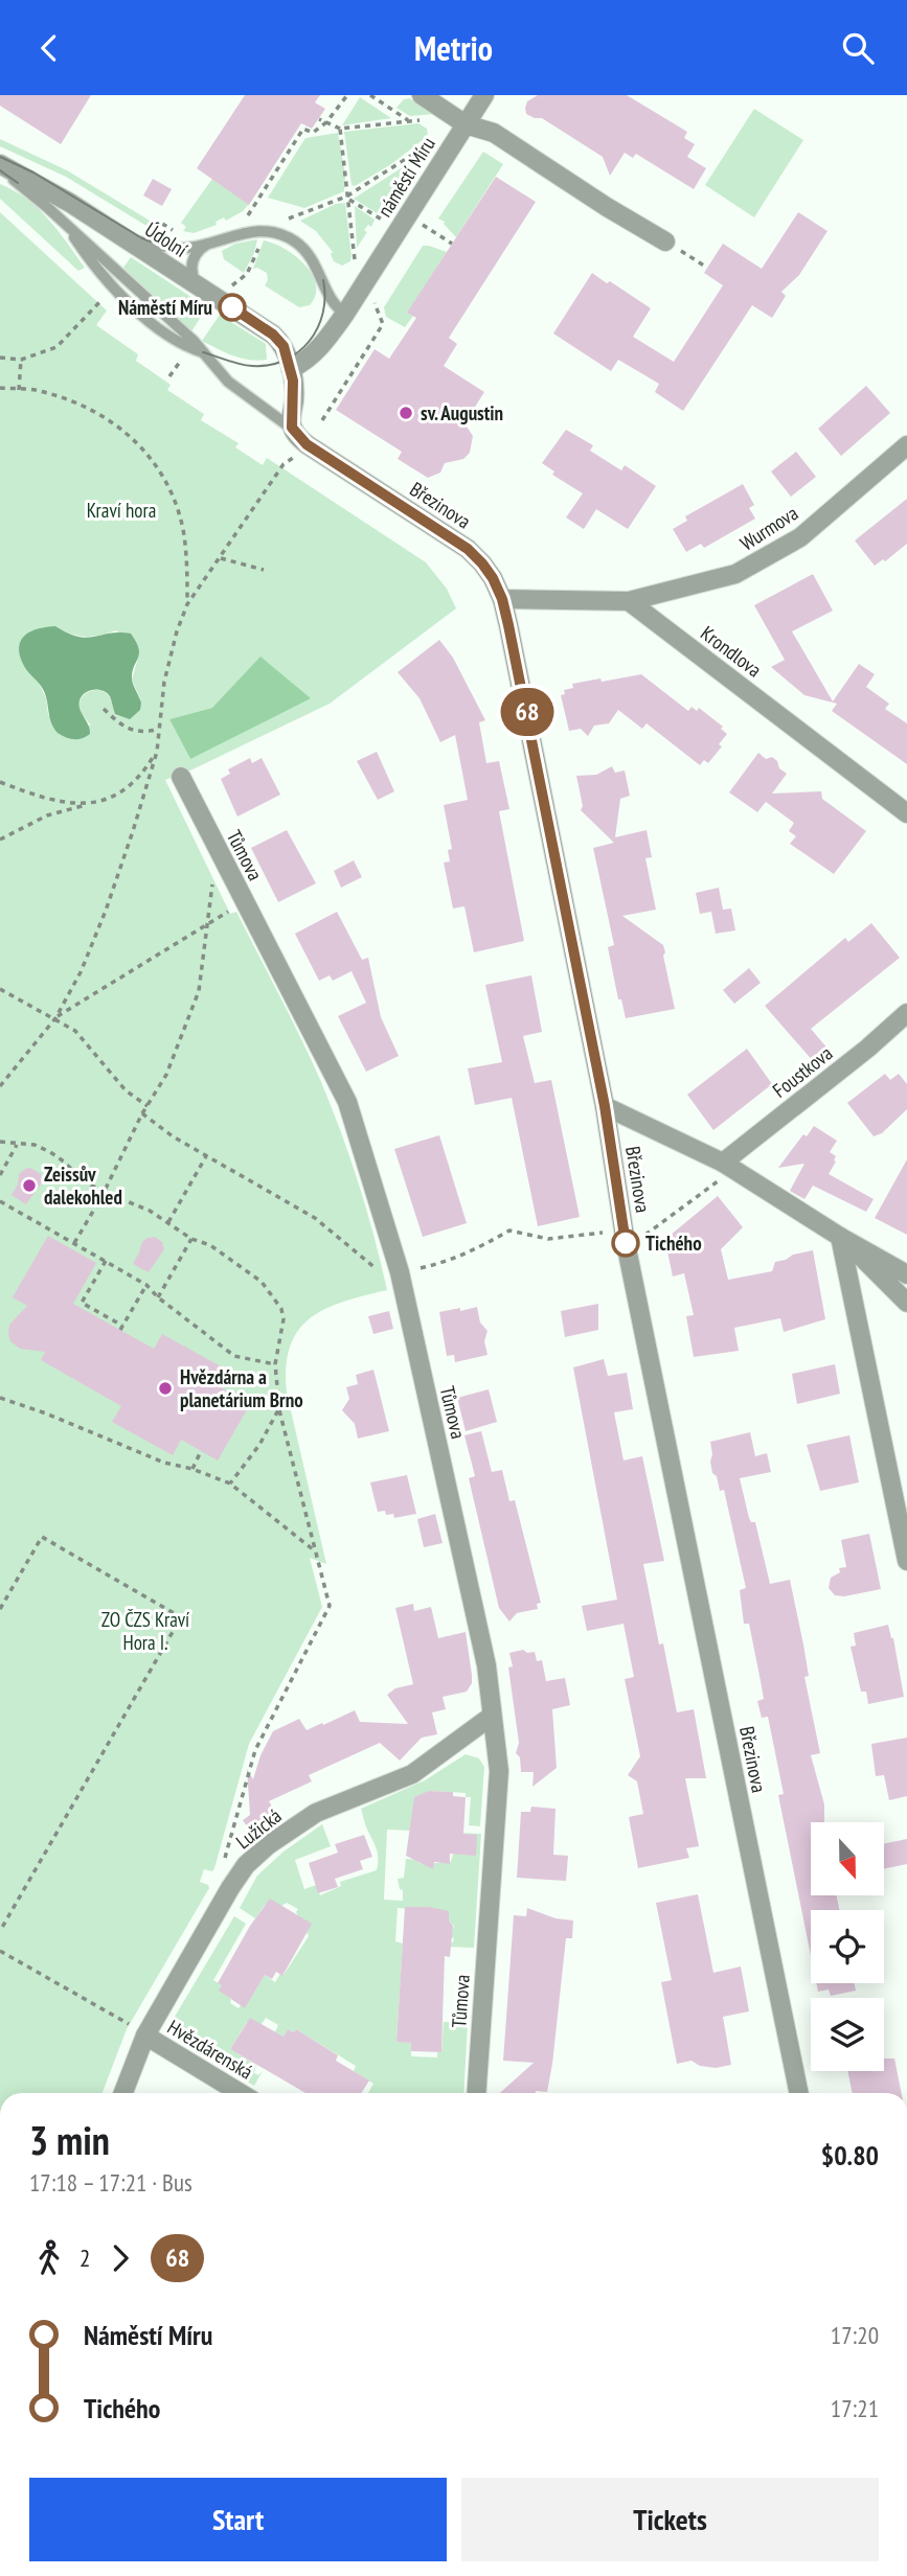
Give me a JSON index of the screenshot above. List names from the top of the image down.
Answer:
{
  "streets": {
    "street": [
      "náměstí Míru",
      "Údolní",
      "Březinova",
      "Wurmova",
      "Krondlova",
      "Tůmova",
      "Foustkova",
      "Lužická",
      "Hvězdárenská"
    ]
  },
  "crossings": [
    ["náměstí Míru", "Údolní"],
    ["Wurmova", "Krondlova"],
    ["Tůmova", "Lužická"],
    ["Lužická", "Hvězdárenská"]
  ],
  "parks": ["Kraví hora", "ZO ČZS Kraví Hora I."],
  "places": [
    "Náměstí Míru",
    "sv. Augustin",
    "Zeissův dalekohled",
    "Tichého",
    "Hvězdárna a planetárium Brno"
  ],
  "lines": ["bus line 68"],
  "north": "bottom",
  "page": {
    "header": "Metrio",
    "on_map": "68",
    "heading": ["3 min", "17:18 – 17:21 · Bus", "$0.80"],
    "legs": ["2", "68"],
    "list": [
      {
        "name": "Náměstí Míru",
        "value": "17:20"
      },
      {
        "name": "Tichého",
        "value": "17:21"
      }
    ],
    "buttons": ["Start", "Tickets"]
  }
}
